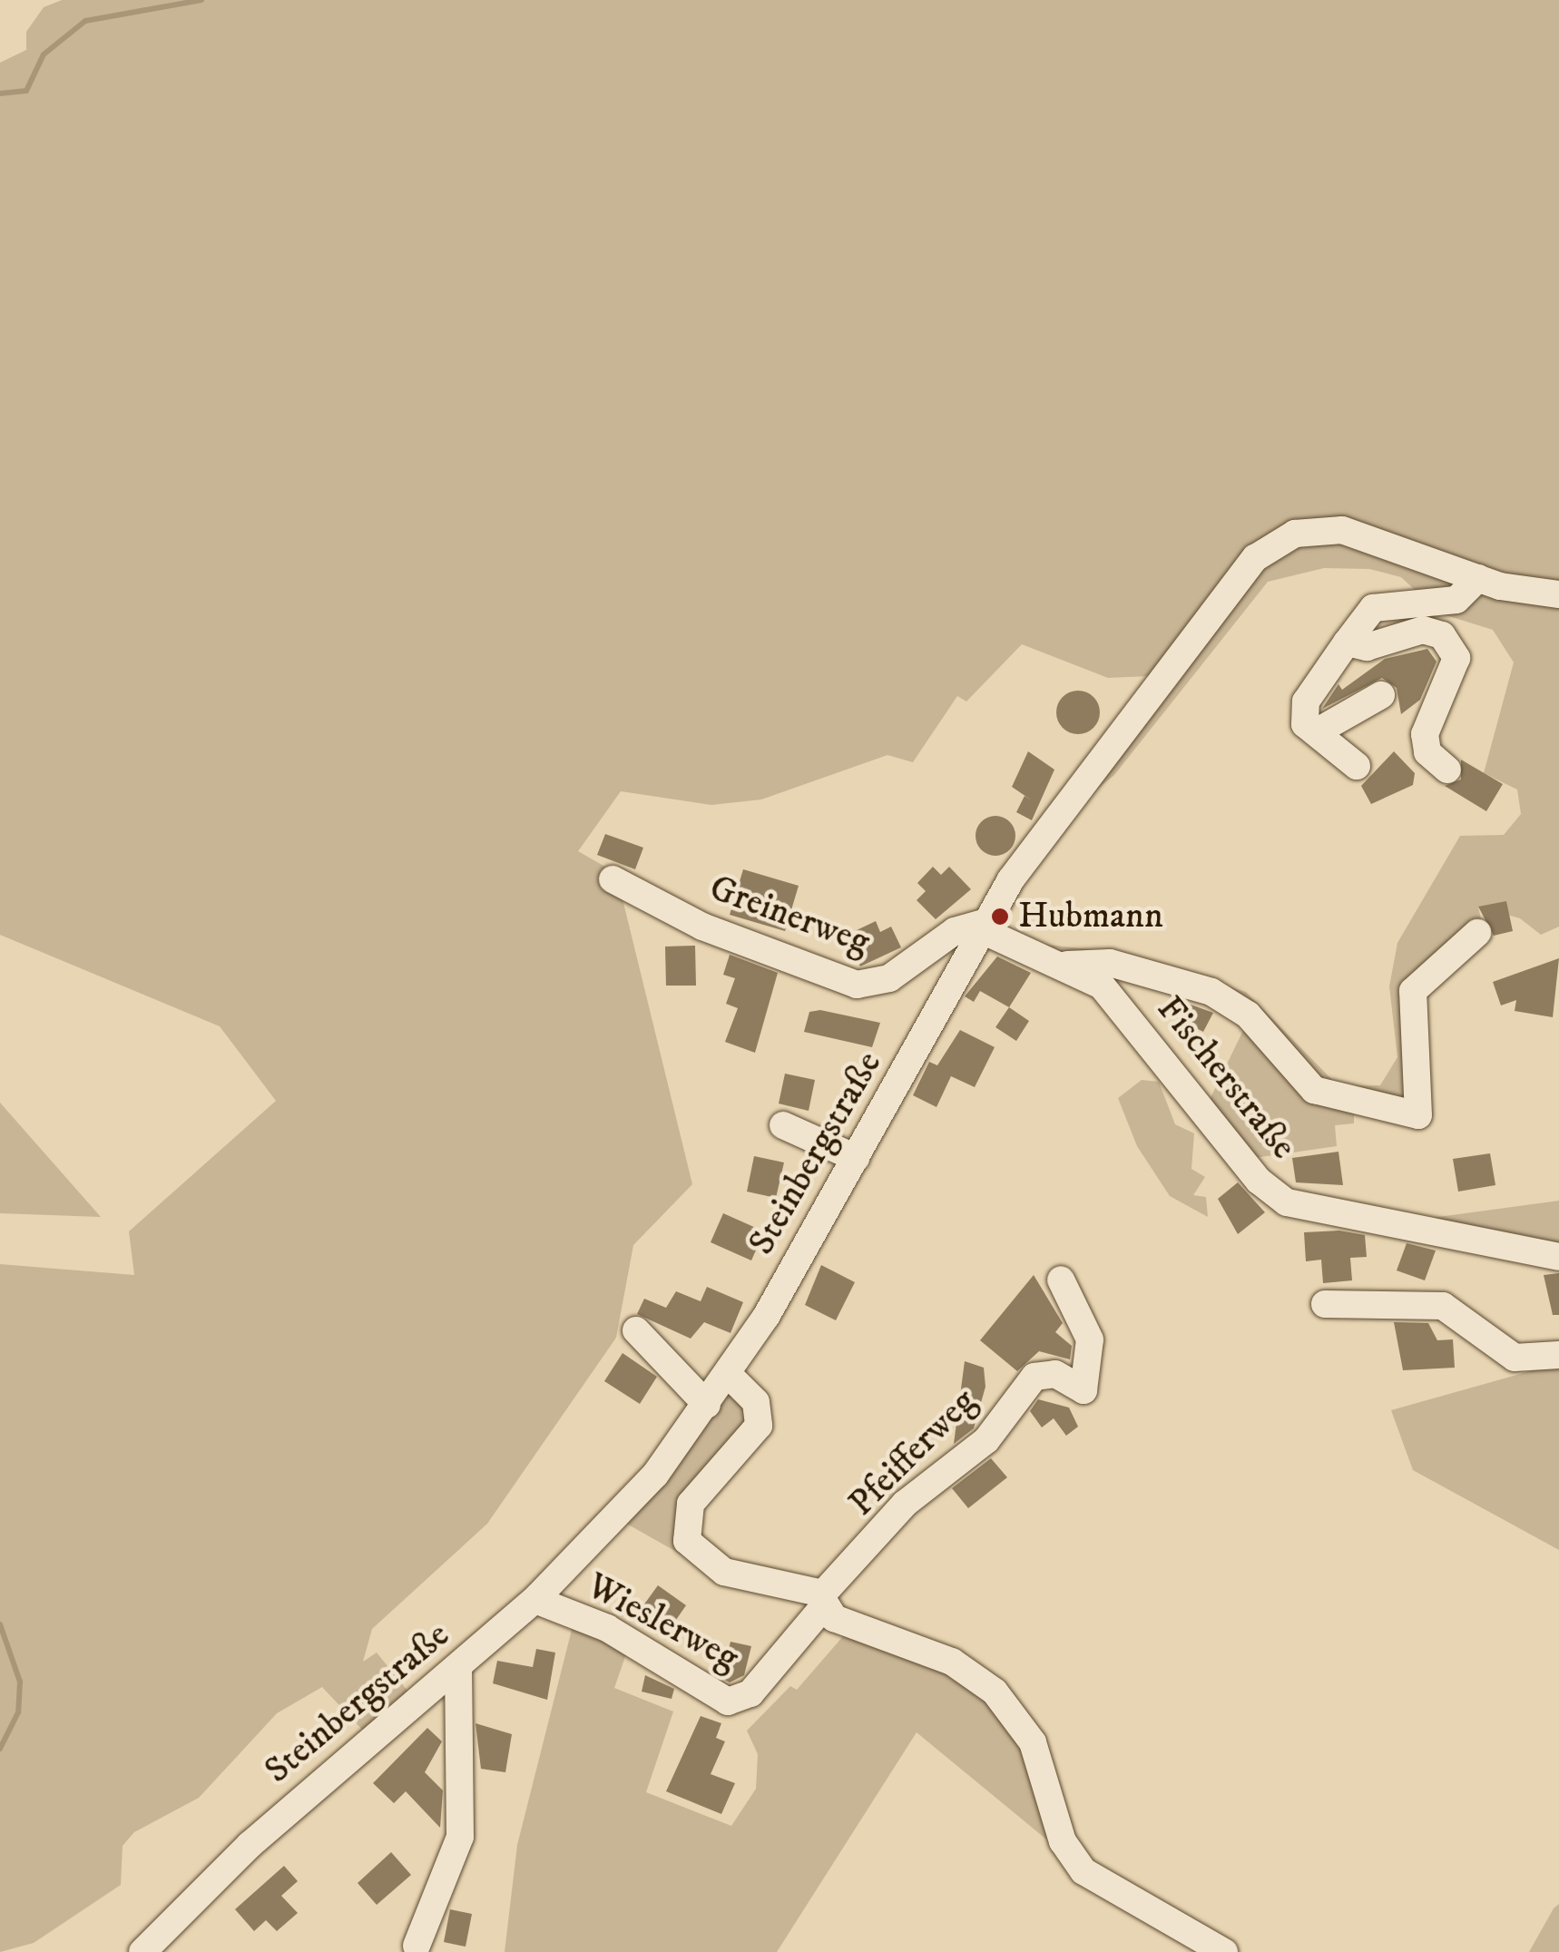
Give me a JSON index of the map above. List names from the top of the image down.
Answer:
{
  "streets": {
    "street": [
      "Greinerweg",
      "Fischerstraße",
      "Steinbergstraße",
      "Pfeifferweg",
      "Wieslerweg"
    ]
  },
  "crossings": [
    ["Greinerweg", "Fischerstraße"],
    ["Greinerweg", "Steinbergstraße"],
    ["Fischerstraße", "Steinbergstraße"],
    ["Steinbergstraße", "Wieslerweg"],
    ["Pfeifferweg", "Wieslerweg"]
  ],
  "places": ["Hubmann"]
}
